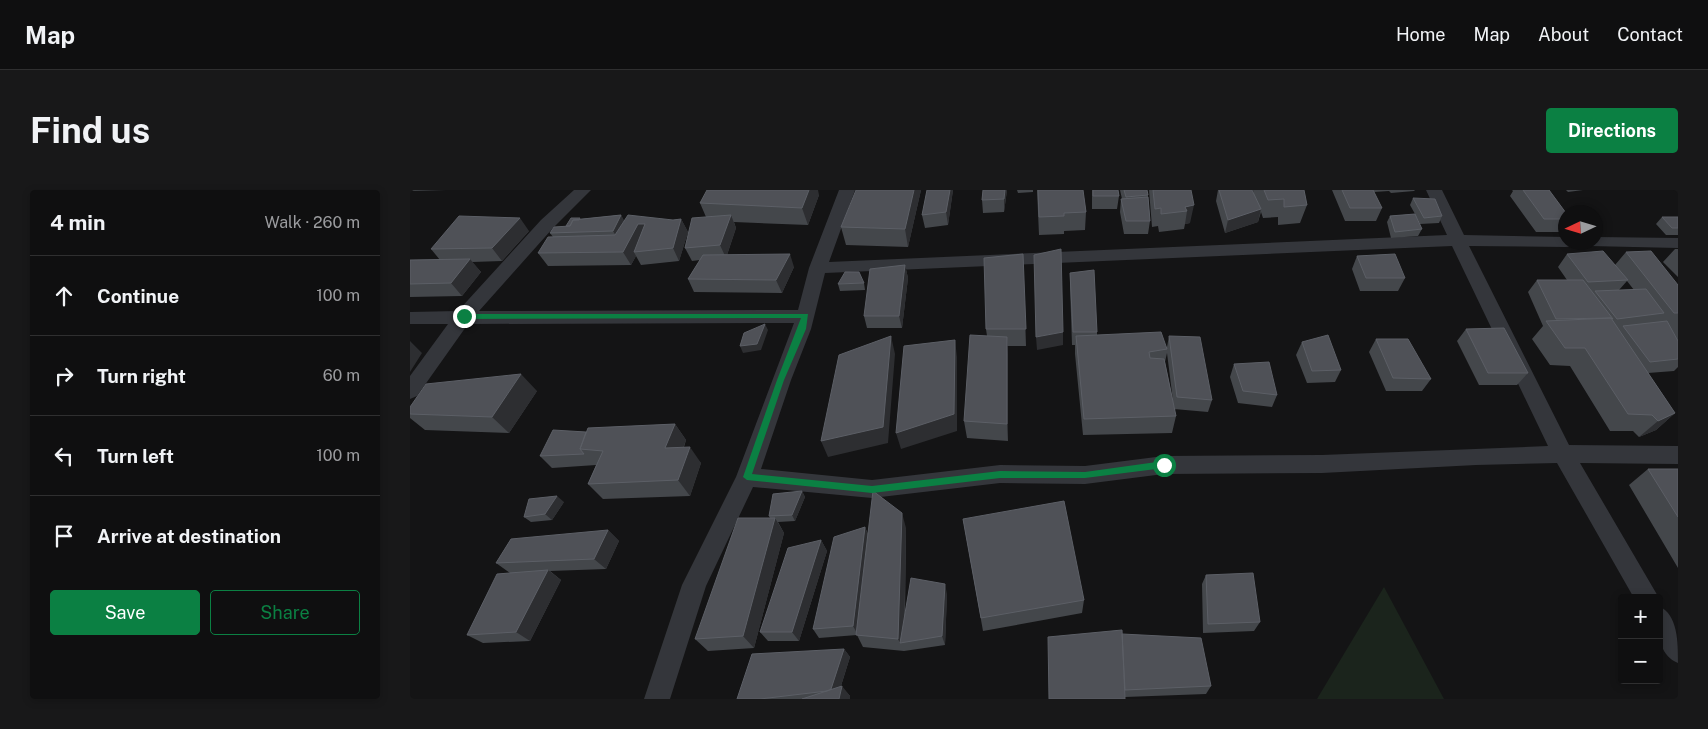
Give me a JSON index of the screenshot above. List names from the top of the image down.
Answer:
{
  "north": "left",
  "page": {
    "header": "Map",
    "nav": [
      "Home",
      "Map",
      "About",
      "Contact"
    ],
    "buttons": [
      "Directions",
      ["Save", "Share"]
    ],
    "title": "Find us",
    "heading": ["4 min", "Walk · 260 m"],
    "list": [
      ["Continue", "100 m"],
      ["Turn right", "60 m"],
      ["Turn left", "100 m"],
      "Arrive at destination"
    ],
    "map_buttons": ["+", "−"]
  }
}
